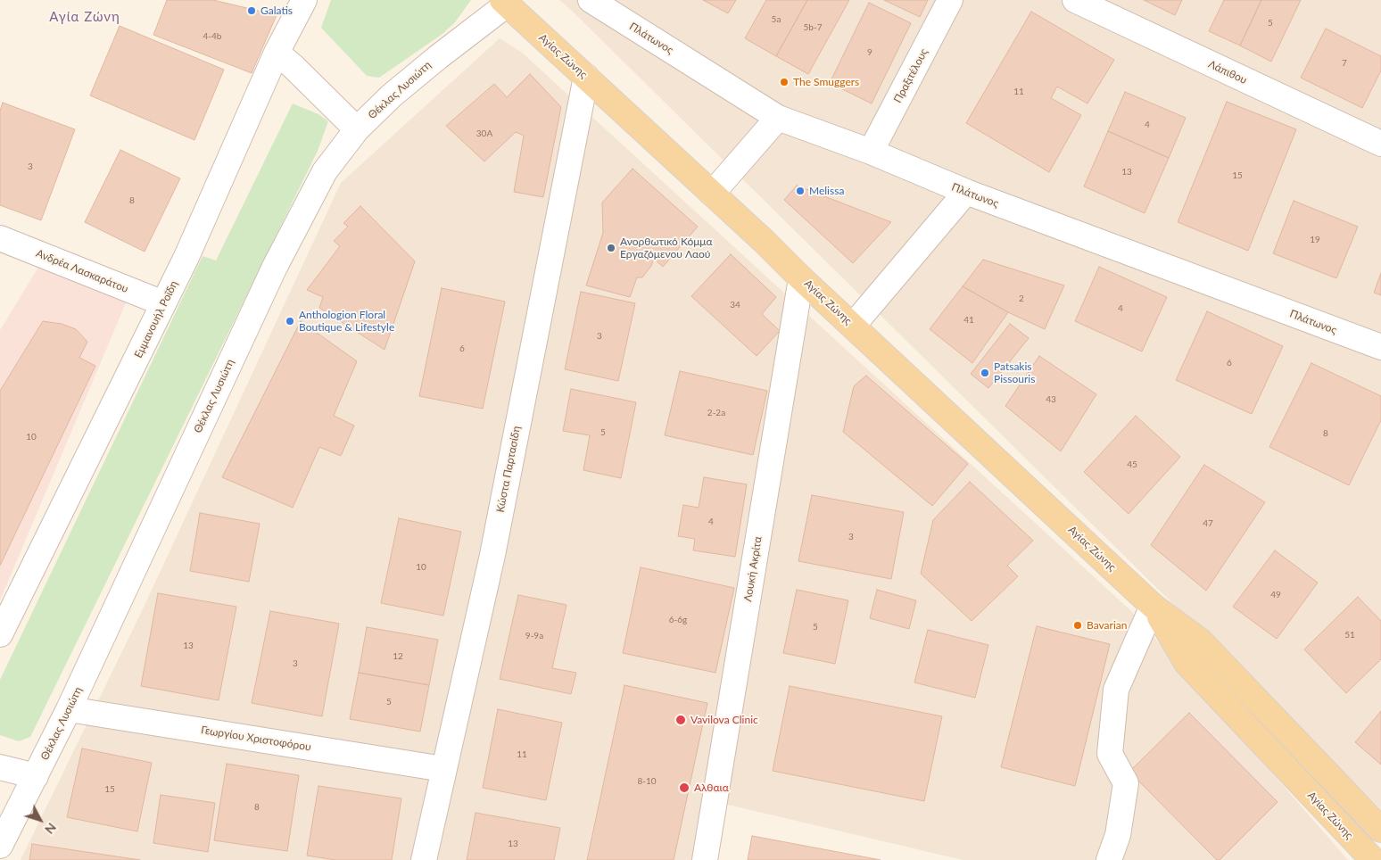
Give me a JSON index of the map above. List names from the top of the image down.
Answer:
{
  "streets": {
    "main road": ["Αγίας Ζώνης"],
    "street": [
      "Πλάτωνος",
      "Λάπιθου",
      "Πραξιτέλους",
      "Θέκλας Λυσιώτη",
      "Ανδρέα Λασκαράτου",
      "Εμμανουήλ Ροΐδη",
      "Κώστα Παρτασίδη",
      "Λουκή Ακρίτα",
      "Γεωργίου Χριστοφόρου"
    ]
  },
  "crossings": [
    ["Πλάτωνος", "Πραξιτέλους"],
    ["Αγίας Ζώνης", "Θέκλας Λυσιώτη"],
    ["Αγίας Ζώνης", "Κώστα Παρτασίδη"],
    ["Αγίας Ζώνης", "Λουκή Ακρίτα"],
    ["Θέκλας Λυσιώτη", "Γεωργίου Χριστοφόρου"],
    ["Ανδρέα Λασκαράτου", "Εμμανουήλ Ροΐδη"],
    ["Κώστα Παρτασίδη", "Γεωργίου Χριστοφόρου"]
  ],
  "districts": ["Αγία Ζώνη"],
  "places": [
    "Galatis",
    "The Smuggers",
    "Melissa",
    "Ανορθωτικό Κόμμα Εργαζόμενου Λαού",
    "Anthologion Floral Boutique & Lifestyle",
    "Patsakis Pissouris",
    "Bavarian",
    "Vavilova Clinic",
    "Αλθαια"
  ],
  "house_numbers": [
    "5a",
    "5",
    "5b-7",
    "4-4b",
    "9",
    "7",
    "11",
    "4",
    "30A",
    "3",
    "13",
    "15",
    "8",
    "19",
    "2",
    "34",
    "4",
    "41",
    "3",
    "6",
    "6",
    "43",
    "2-2a",
    "5",
    "8",
    "10",
    "45",
    "4",
    "47",
    "3",
    "10",
    "49",
    "6-6g",
    "5",
    "51",
    "9-9a",
    "13",
    "12",
    "3",
    "5",
    "11",
    "8-10",
    "15",
    "8",
    "13"
  ],
  "north": "bottom right"
}
